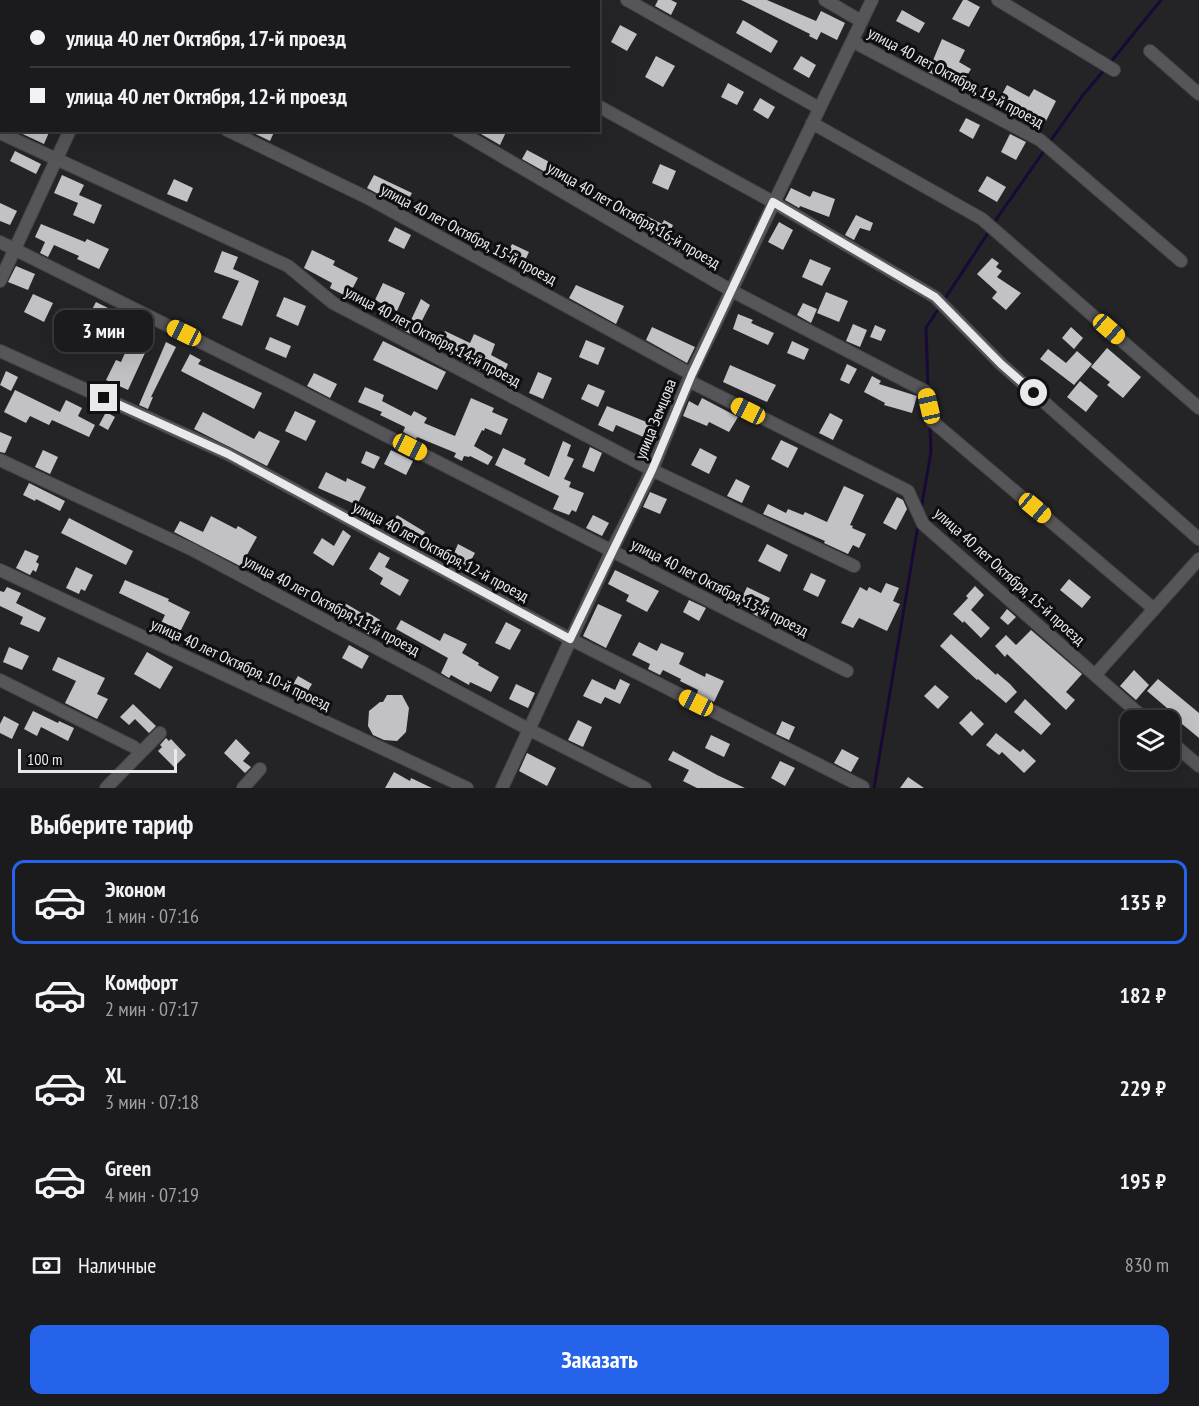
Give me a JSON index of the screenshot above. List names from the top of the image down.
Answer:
{
  "streets": {
    "street": [
      "улица 40 лет Октября, 19-й проезд",
      "улица 40 лет Октября, 16-й проезд",
      "улица 40 лет Октября, 15-й проезд",
      "улица 40 лет Октября, 14-й проезд",
      "улица Земцова",
      "улица 40 лет Октября, 12-й проезд",
      "улица 40 лет Октября, 13-й проезд",
      "улица 40 лет Октября, 11-й проезд",
      "улица 40 лет Октября, 10-й проезд"
    ]
  },
  "crossings": [
    ["улица 40 лет Октября, 19-й проезд", "улица Земцова"],
    ["улица 40 лет Октября, 16-й проезд", "улица Земцова"],
    ["улица 40 лет Октября, 15-й проезд", "улица Земцова"],
    ["улица 40 лет Октября, 14-й проезд", "улица Земцова"],
    ["улица Земцова", "улица 40 лет Октября, 12-й проезд"],
    ["улица Земцова", "улица 40 лет Октября, 13-й проезд"],
    ["улица Земцова", "улица 40 лет Октября, 11-й проезд"]
  ],
  "scale_bar": "100 m",
  "page": {
    "banner": ["улица 40 лет Октября, 17-й проезд", "улица 40 лет Октября, 12-й проезд"],
    "bubble": "3 мин",
    "scale": "100 m",
    "heading": "Выберите тариф",
    "list": [
      {
        "name": "Эконом",
        "note": "1 мин · 07:16",
        "value": "135 ₽"
      },
      {
        "name": "Комфорт",
        "note": "2 мин · 07:17",
        "value": "182 ₽"
      },
      {
        "name": "XL",
        "note": "3 мин · 07:18",
        "value": "229 ₽"
      },
      {
        "name": "Green",
        "note": "4 мин · 07:19",
        "value": "195 ₽"
      }
    ],
    "pay": ["Наличные", "830 m"],
    "buttons": "Заказать"
  }
}
